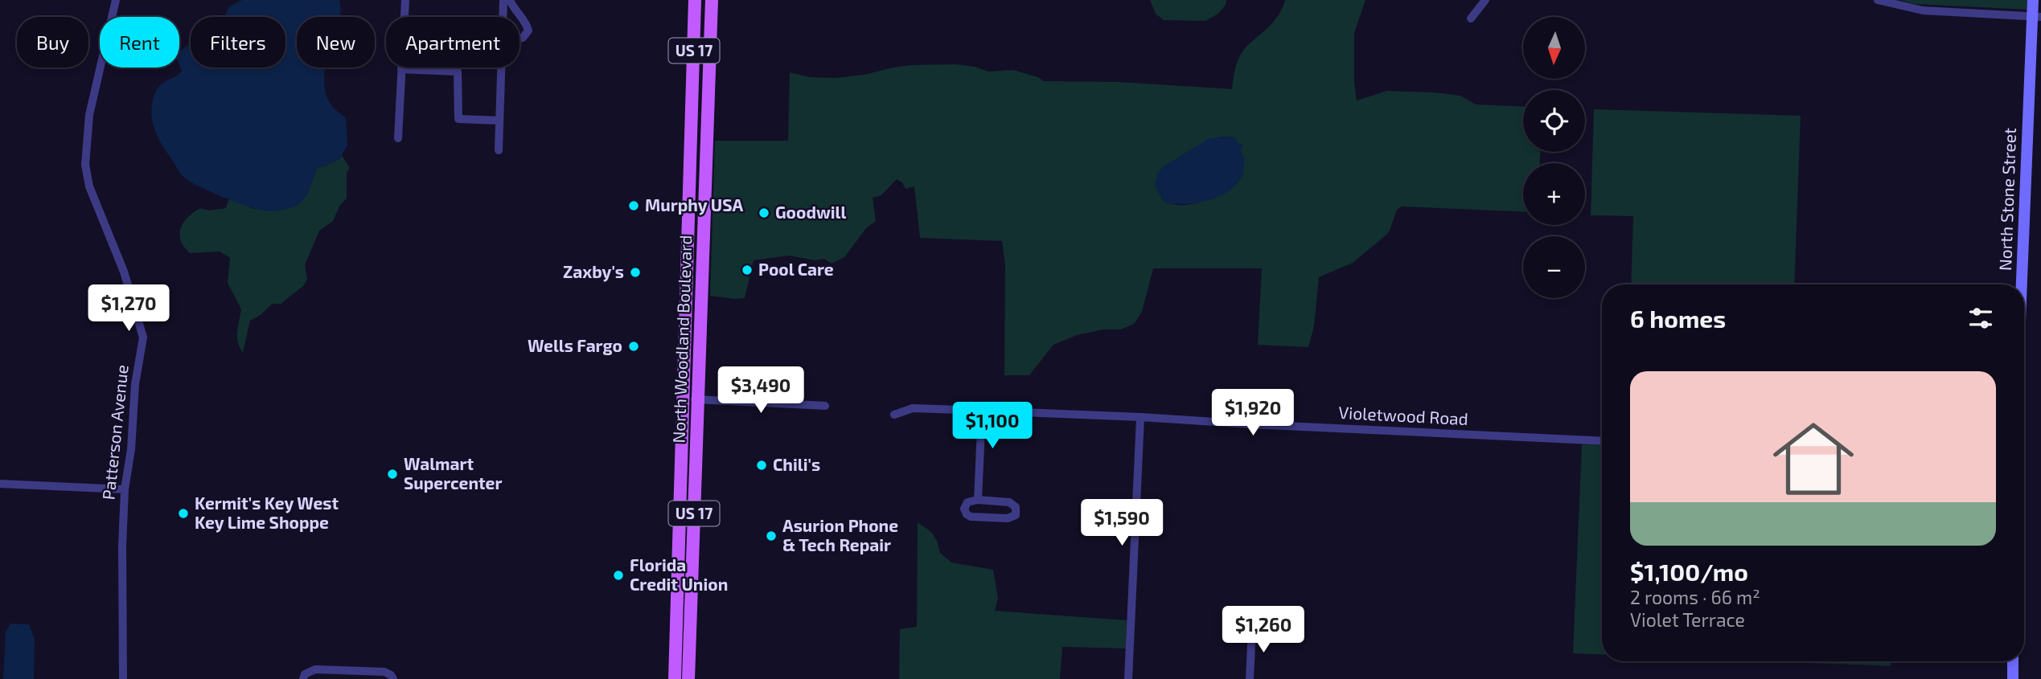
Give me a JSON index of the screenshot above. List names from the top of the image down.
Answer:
{
  "streets": {
    "main road": ["US 17", "North Woodland Boulevard"],
    "street": ["North Stone Street", "Violetwood Road", "Patterson Avenue"]
  },
  "places": [
    "Murphy USA",
    "Goodwill",
    "Pool Care",
    "Zaxby's",
    "Wells Fargo",
    "Chili's",
    "Walmart Supercenter",
    "Kermit's Key West Key Lime Shoppe",
    "Asurion Phone & Tech Repair",
    "Florida Credit Union"
  ],
  "north": "bottom",
  "page": {
    "map_buttons": ["+", "−"],
    "chip": [
      "Buy",
      "Rent",
      "Filters",
      "New",
      "Apartment"
    ],
    "price": [
      "$1,270",
      "$3,490",
      "$1,920",
      "$1,100",
      "$1,590",
      "$1,260"
    ],
    "heading": "6 homes",
    "list": [
      {
        "name": "$1,100/mo",
        "note": "2 rooms · 66 m² · Violet Terrace"
      }
    ]
  }
}
